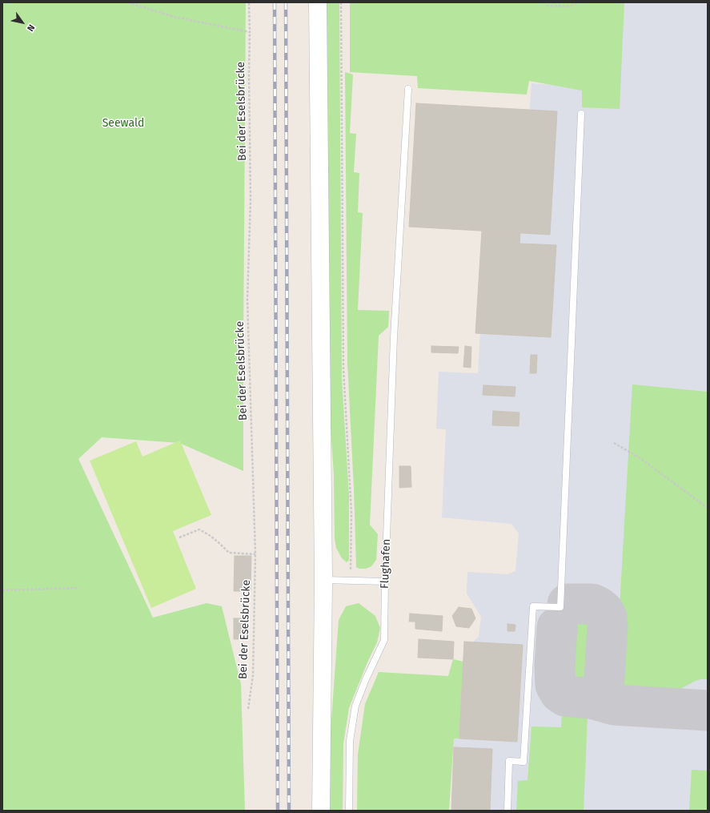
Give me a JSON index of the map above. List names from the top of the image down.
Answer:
{
  "streets": {
    "lane": ["Flughafen"],
    "path": ["Bei der Eselsbrücke"]
  },
  "parks": ["Seewald"],
  "north": "bottom right"
}
